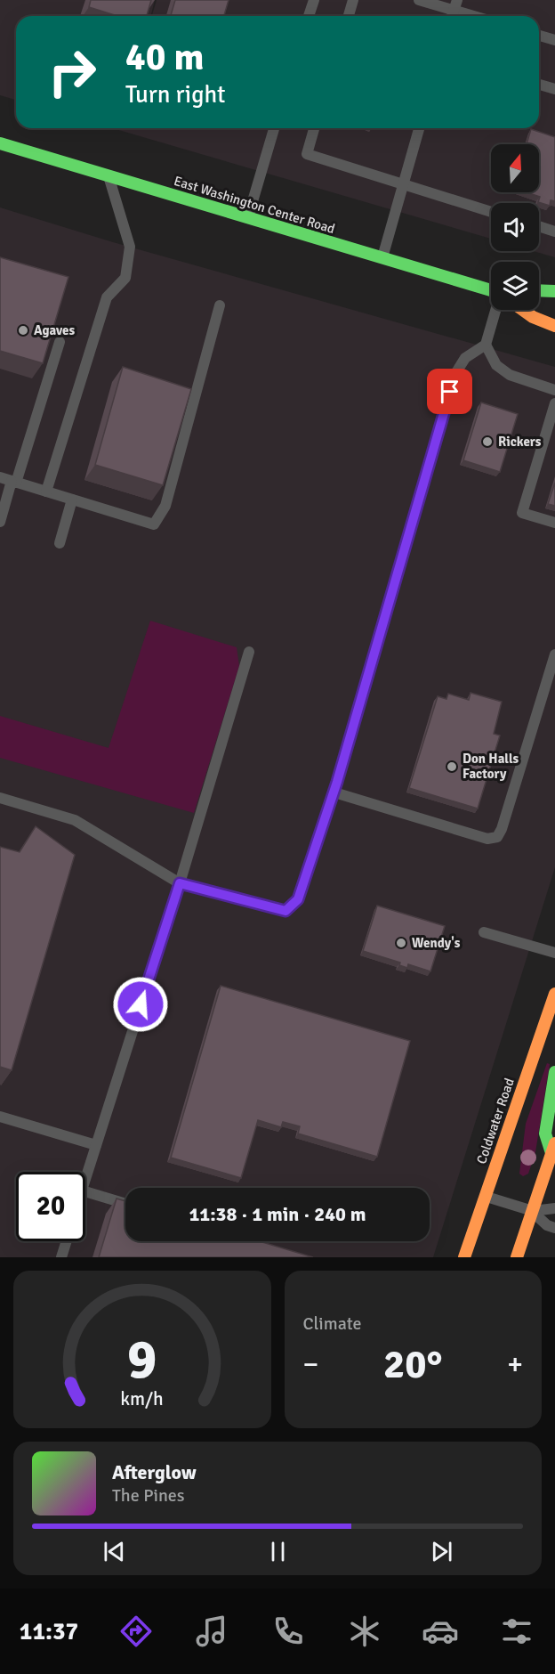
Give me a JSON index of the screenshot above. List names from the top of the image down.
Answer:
{
  "streets": {
    "main road": ["East Washington Center Road", "Coldwater Road"]
  },
  "places": [
    "Agaves",
    "Rickers",
    "Don Halls Factory",
    "Wendy's"
  ],
  "north": "top",
  "page": {
    "turn": ["40 m", "Turn right"],
    "limit": "20",
    "trip": "11:38 · 1 min · 240 m",
    "tile": "Climate",
    "heat": ["−", "20°", "+"],
    "song": ["Afterglow", "The Pines"],
    "tabs": "11:37",
    "gauge": ["9", "km/h"]
  }
}
